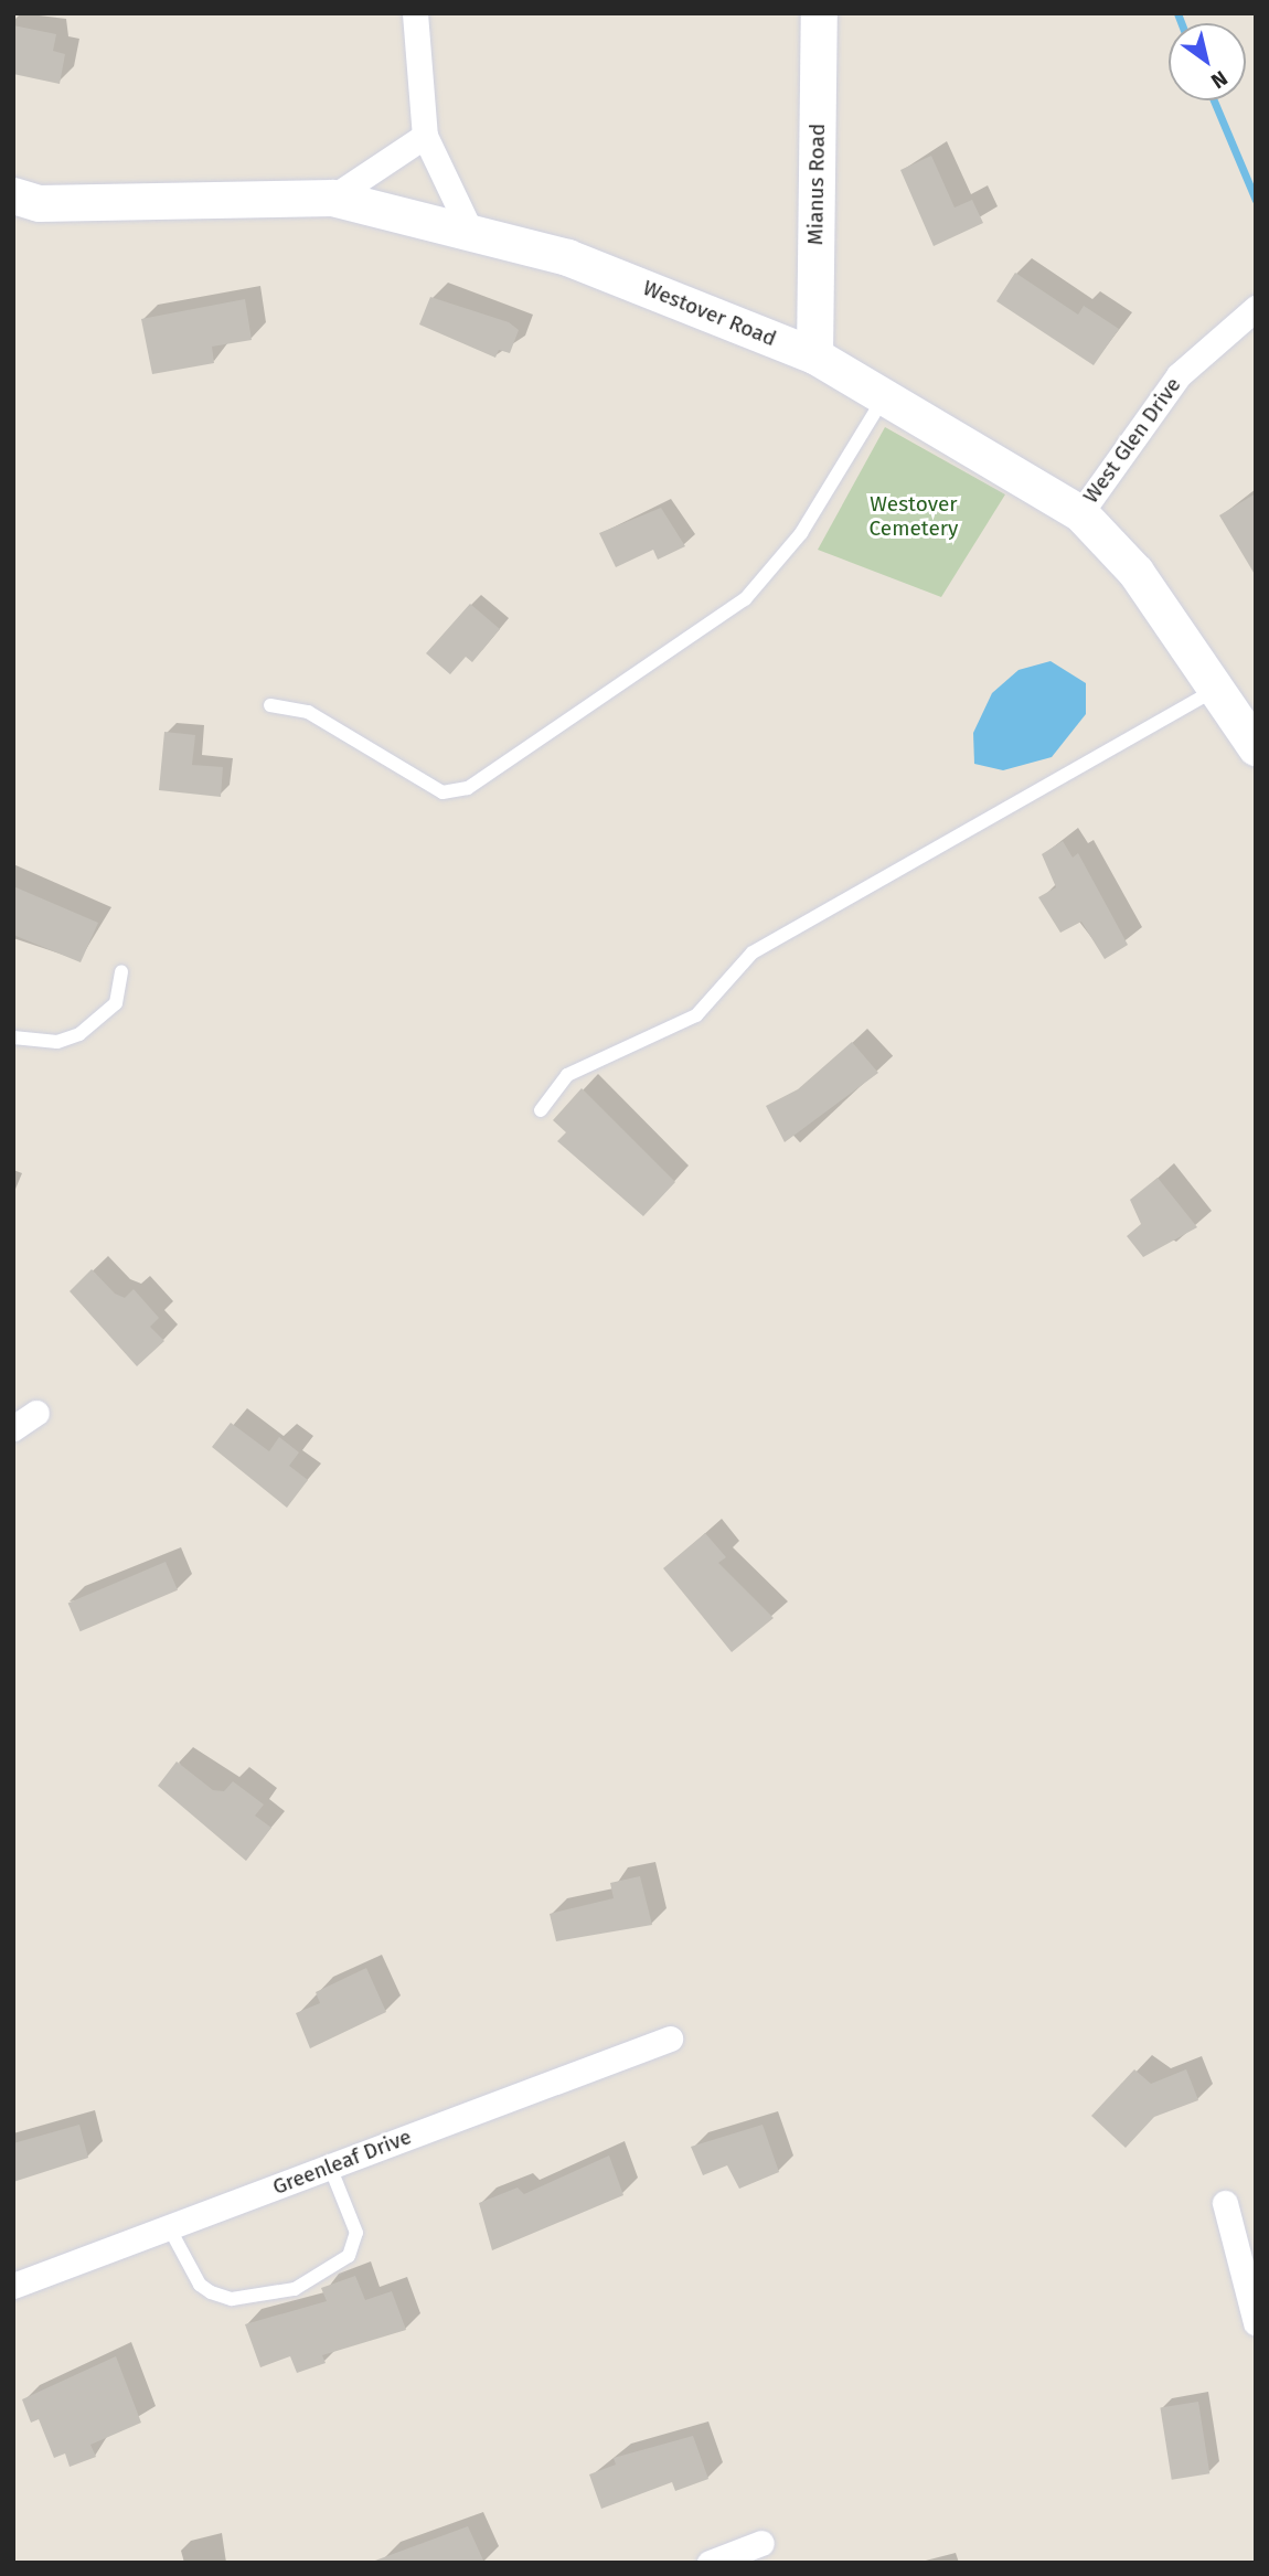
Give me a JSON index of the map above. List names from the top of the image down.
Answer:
{
  "streets": {
    "street": [
      "Mianus Road",
      "Westover Road",
      "West Glen Drive",
      "Greenleaf Drive"
    ]
  },
  "crossings": [
    ["Mianus Road", "Westover Road"],
    ["Westover Road", "West Glen Drive"]
  ],
  "parks": ["Westover Cemetery"],
  "north": "bottom right"
}
